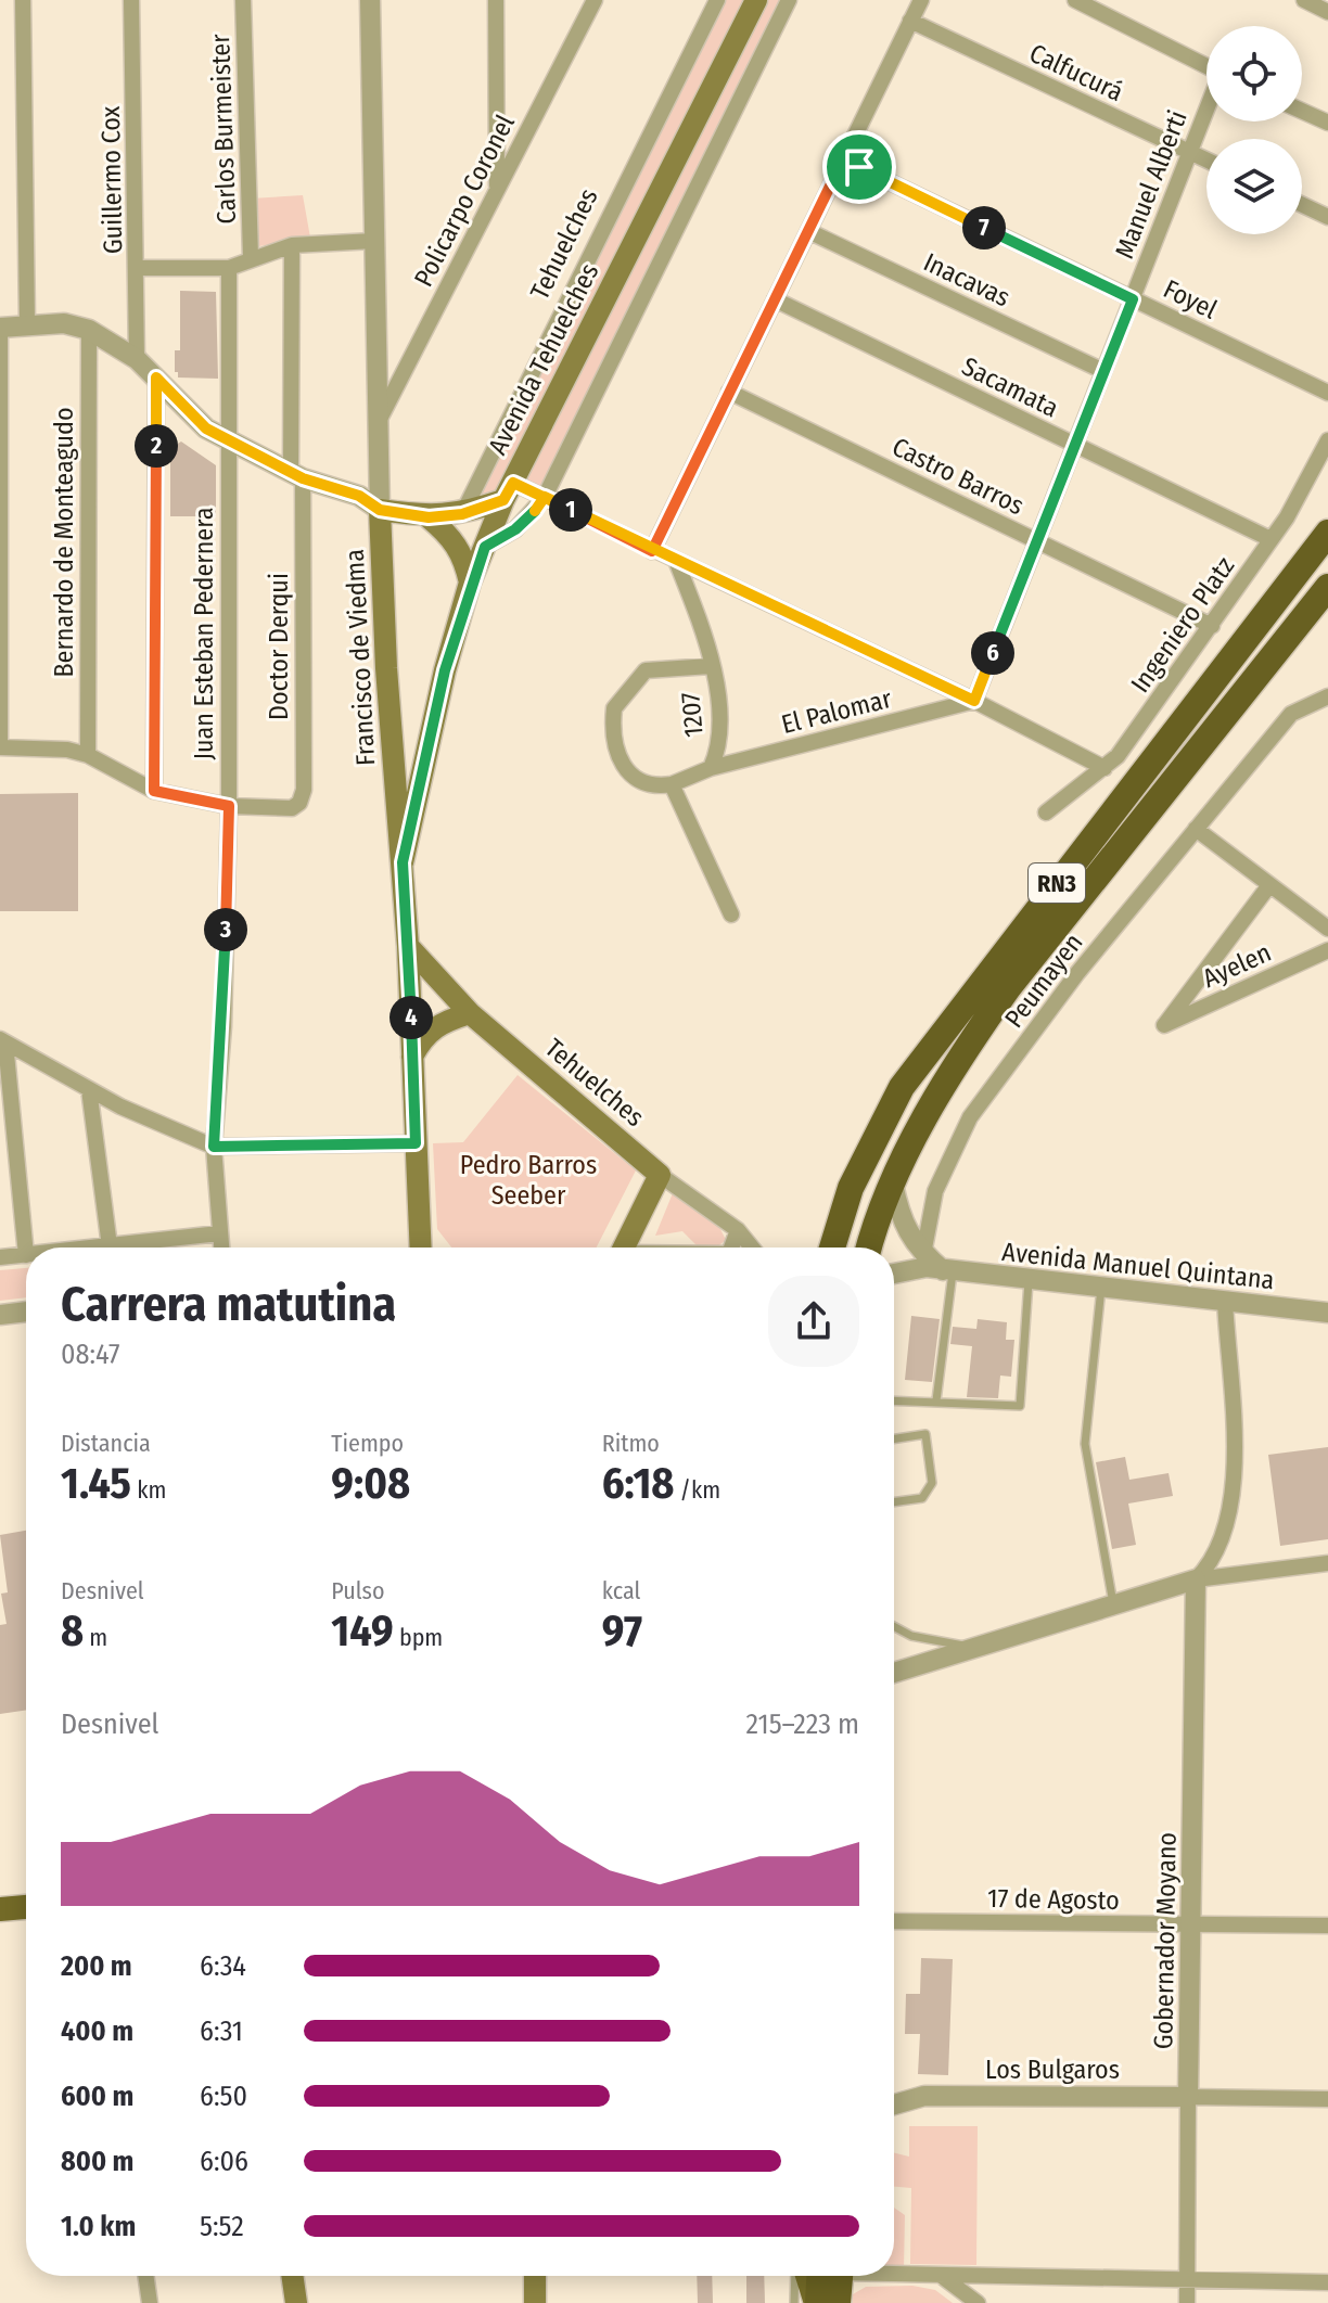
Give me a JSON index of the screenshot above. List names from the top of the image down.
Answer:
{
  "streets": {
    "highway": ["RN3"],
    "main road": ["Tehuelches", "Avenida Tehuelches", "Francisco de Viedma"],
    "street": [
      "Calfucurá",
      "Carlos Burmeister",
      "Guillermo Cox",
      "Manuel Alberti",
      "Policarpo Coronel",
      "Inacavas",
      "Foyel",
      "Sacamata",
      "Castro Barros",
      "Bernardo de Monteagudo",
      "Ingeniero Platz",
      "Juan Esteban Pedernera",
      "Doctor Derqui",
      "El Palomar",
      "1207",
      "Ayelen",
      "Peumayen",
      "Avenida Manuel Quintana",
      "17 de Agosto",
      "Gobernador Moyano",
      "Los Bulgaros"
    ]
  },
  "crossings": [
    ["Calfucurá", "Manuel Alberti"],
    ["Manuel Alberti", "Inacavas"],
    ["Manuel Alberti", "Foyel"],
    ["Manuel Alberti", "Sacamata"],
    ["Manuel Alberti", "Castro Barros"],
    ["Manuel Alberti", "El Palomar"],
    ["Policarpo Coronel", "Francisco de Viedma"],
    ["Tehuelches", "Francisco de Viedma"],
    ["Avenida Tehuelches", "Francisco de Viedma"],
    ["Sacamata", "Ingeniero Platz"],
    ["Castro Barros", "Ingeniero Platz"],
    ["Juan Esteban Pedernera", "Doctor Derqui"],
    ["El Palomar", "1207"],
    ["17 de Agosto", "Gobernador Moyano"],
    ["Gobernador Moyano", "Los Bulgaros"]
  ],
  "parks": ["Pedro Barros Seeber"],
  "page": {
    "pins": [
      "7",
      "2",
      "1",
      "6",
      "3",
      "4"
    ],
    "heading": ["Carrera matutina", "08:47"],
    "stats": [
      ["Distancia", "1.45 km"],
      ["Tiempo", "9:08"],
      ["Ritmo", "6:18 /km"],
      ["Desnivel", "8 m"],
      ["Pulso", "149 bpm"],
      ["kcal", "97"]
    ],
    "chart": ["Desnivel", "215–223 m"],
    "list": [
      {
        "name": "200 m",
        "note": "6:34"
      },
      {
        "name": "400 m",
        "note": "6:31"
      },
      {
        "name": "600 m",
        "note": "6:50"
      },
      {
        "name": "800 m",
        "note": "6:06"
      },
      {
        "name": "1.0 km",
        "note": "5:52"
      }
    ]
  }
}
